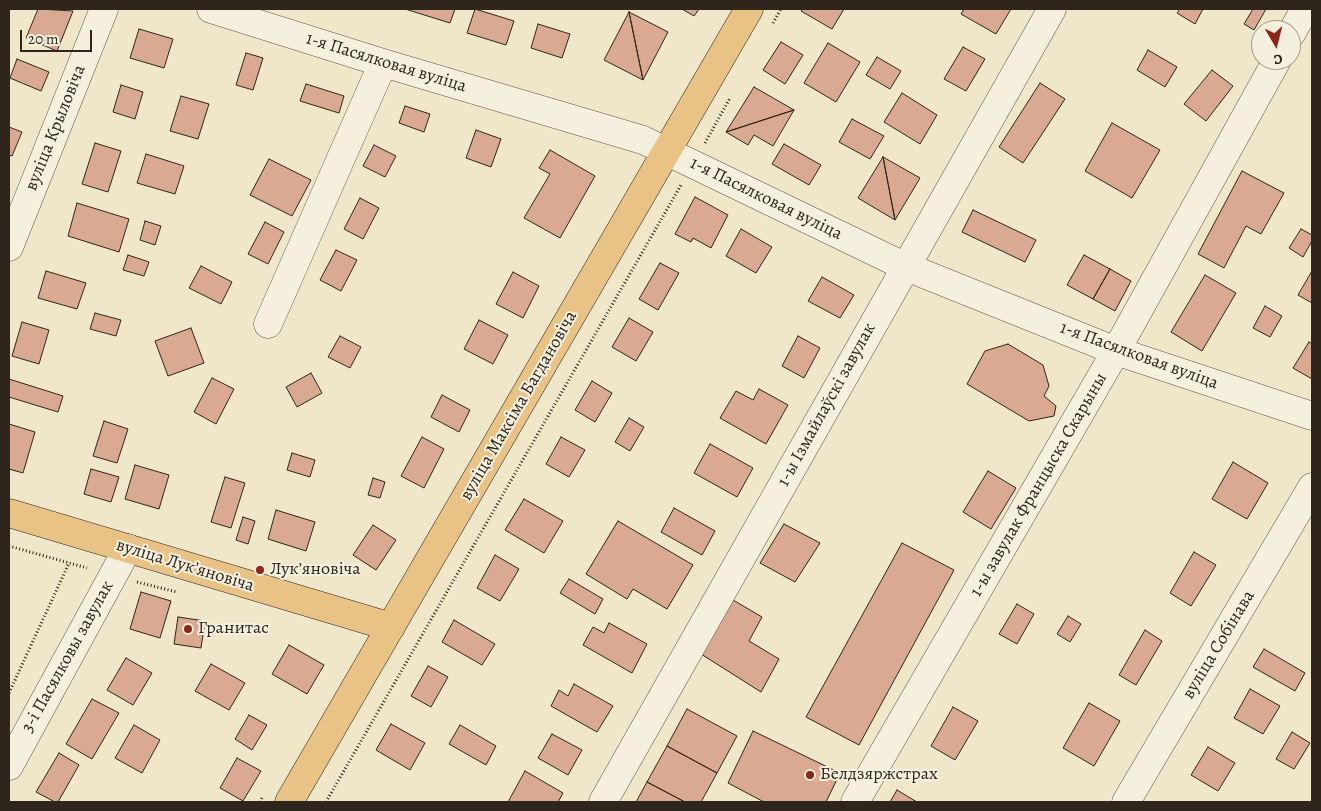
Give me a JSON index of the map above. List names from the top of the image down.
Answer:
{
  "streets": {
    "main road": ["вуліца Максіма Багдановіча", "вуліца Лукʼяновіча"],
    "street": [
      "1-я Пасялковая вуліца",
      "вуліца Крыловіча",
      "1-ы Ізмайлаўскі завулак",
      "1-ы завулак Францыска Скарыны",
      "вуліца Собінава",
      "3-і Пасялковы завулак"
    ]
  },
  "crossings": [
    ["1-я Пасялковая вуліца", "1-ы Ізмайлаўскі завулак"],
    ["1-я Пасялковая вуліца", "вуліца Максіма Багдановіча"],
    ["1-я Пасялковая вуліца", "1-ы завулак Францыска Скарыны"],
    ["вуліца Максіма Багдановіча", "вуліца Лукʼяновіча"],
    ["вуліца Лукʼяновіча", "3-і Пасялковы завулак"]
  ],
  "places": ["Лукʼяновіча", "Гранитас", "Белдзяржстрах"],
  "scale_bar": "20 m",
  "north": "bottom"
}
